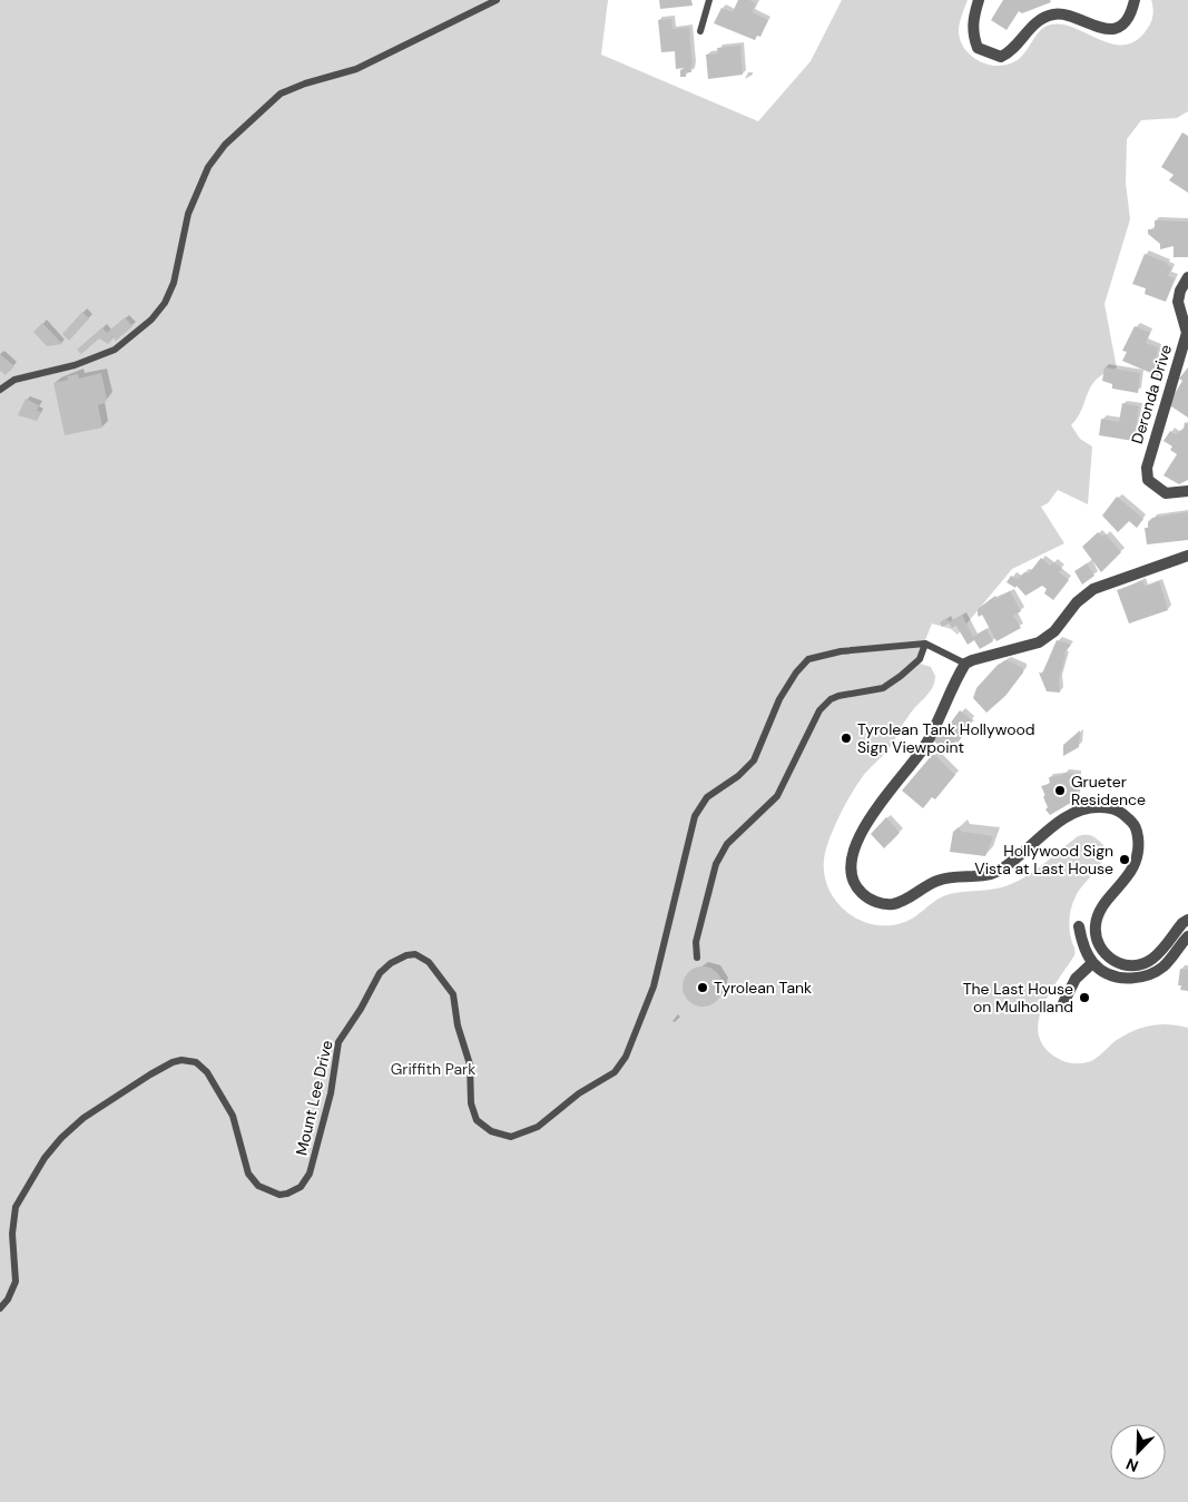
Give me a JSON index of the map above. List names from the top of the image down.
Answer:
{
  "streets": {
    "street": ["Deronda Drive"],
    "lane": ["Mount Lee Drive"]
  },
  "parks": ["Griffith Park"],
  "places": [
    "Tyrolean Tank Hollywood Sign Viewpoint",
    "Grueter Residence",
    "Hollywood Sign Vista at Last House",
    "Tyrolean Tank",
    "The Last House on Mulholland"
  ],
  "north": "bottom left"
}
